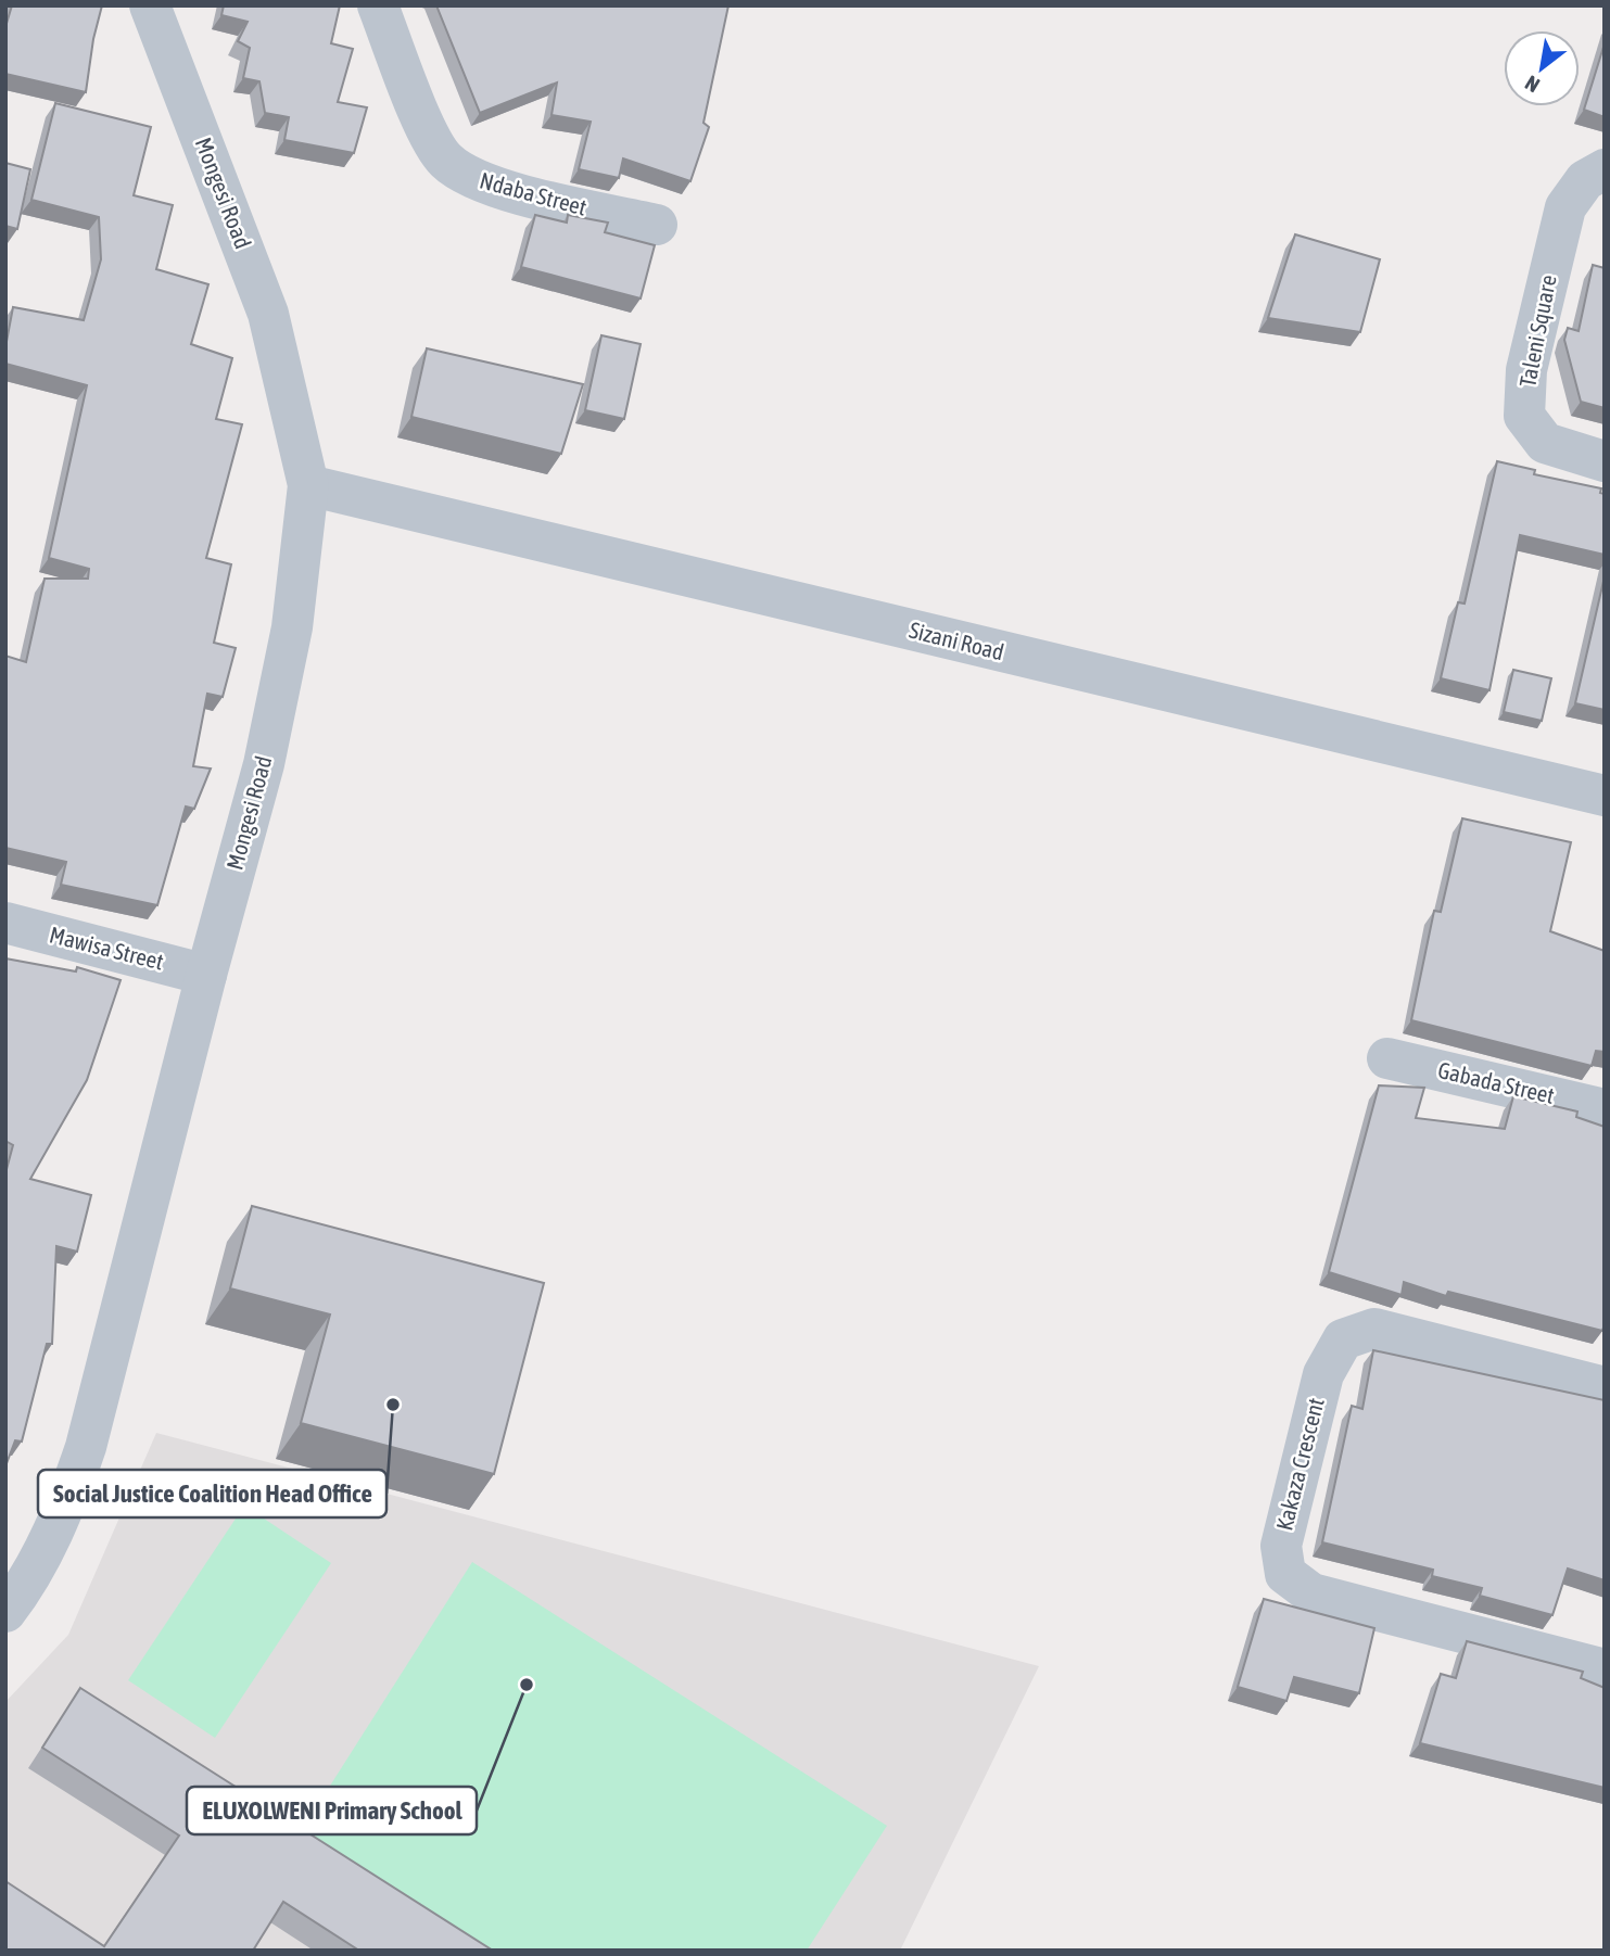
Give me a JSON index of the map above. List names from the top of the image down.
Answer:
{
  "streets": {
    "street": [
      "Mongesi Road",
      "Ndaba Street",
      "Taleni Square",
      "Sizani Road",
      "Mawisa Street",
      "Gabada Street",
      "Kakaza Crescent"
    ]
  },
  "crossings": [
    ["Mongesi Road", "Sizani Road"],
    ["Mongesi Road", "Mawisa Street"]
  ],
  "places": ["Social Justice Coalition Head Office", "ELUXOLWENI Primary School"],
  "north": "bottom left"
}
